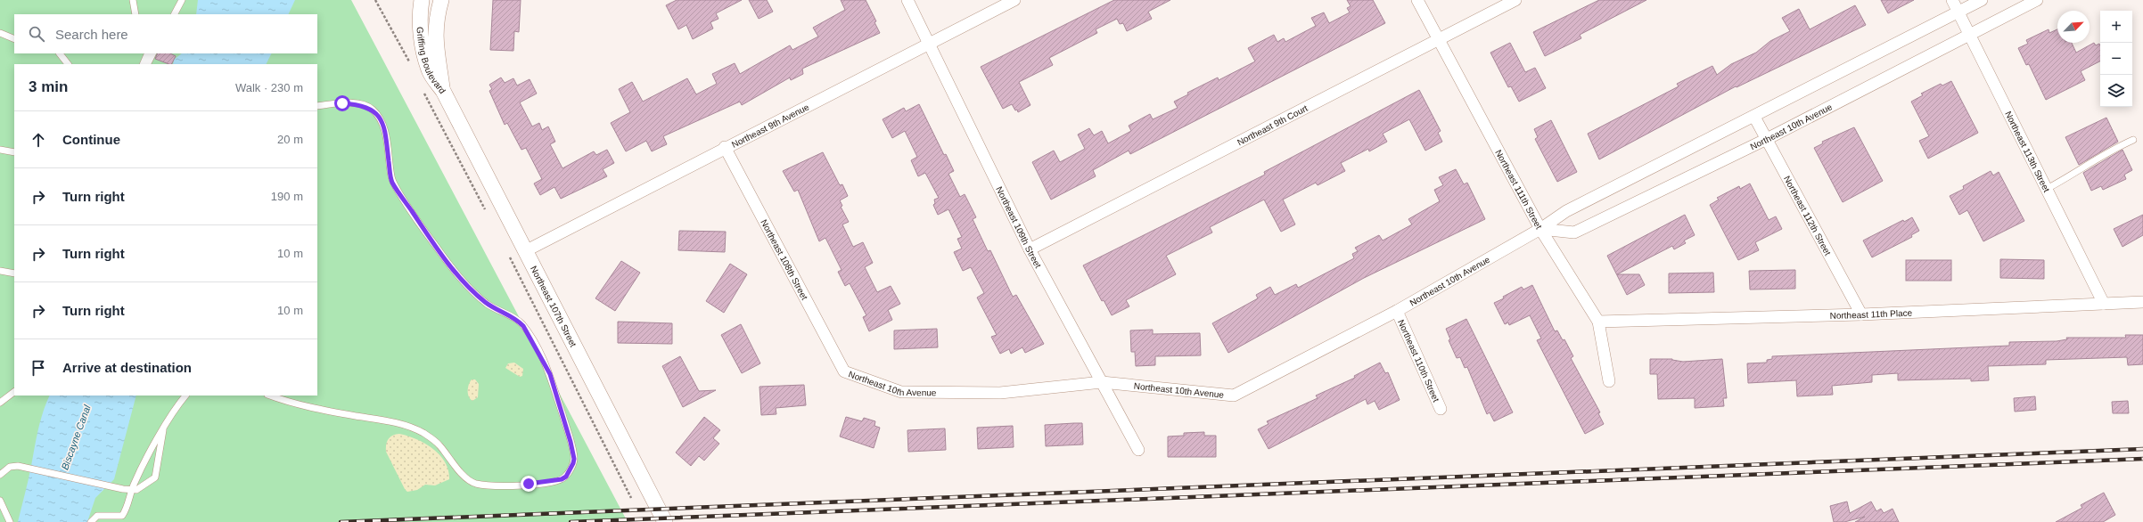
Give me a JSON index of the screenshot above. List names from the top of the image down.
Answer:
{
  "streets": {
    "street": [
      "Griffing Boulevard",
      "Northeast 9th Avenue",
      "Northeast 9th Court",
      "Northeast 10th Avenue",
      "Northeast 113th Street",
      "Northeast 111th Street",
      "Northeast 112th Street",
      "Northeast 109th Street",
      "Northeast 108th Street",
      "Northeast 107th Street",
      "Northeast 11th Place",
      "Northeast 110th Street"
    ]
  },
  "crossings": [
    ["Griffing Boulevard", "Northeast 107th Street"],
    ["Northeast 9th Avenue", "Northeast 109th Street"],
    ["Northeast 9th Avenue", "Northeast 108th Street"],
    ["Northeast 9th Avenue", "Northeast 107th Street"],
    ["Northeast 9th Court", "Northeast 111th Street"],
    ["Northeast 9th Court", "Northeast 109th Street"],
    ["Northeast 10th Avenue", "Northeast 113th Street"],
    ["Northeast 10th Avenue", "Northeast 111th Street"],
    ["Northeast 10th Avenue", "Northeast 112th Street"],
    ["Northeast 10th Avenue", "Northeast 109th Street"],
    ["Northeast 10th Avenue", "Northeast 108th Street"],
    ["Northeast 10th Avenue", "Northeast 110th Street"],
    ["Northeast 113th Street", "Northeast 11th Place"],
    ["Northeast 111th Street", "Northeast 11th Place"],
    ["Northeast 112th Street", "Northeast 11th Place"]
  ],
  "water": ["Biscayne Canal"],
  "north": "top right",
  "page": {
    "map_buttons": ["+", "−"],
    "search": "Search here",
    "heading": ["3 min", "Walk · 230 m"],
    "list": [
      ["Continue", "20 m"],
      ["Turn right", "190 m"],
      ["Turn right", "10 m"],
      ["Turn right", "10 m"],
      "Arrive at destination"
    ]
  }
}
